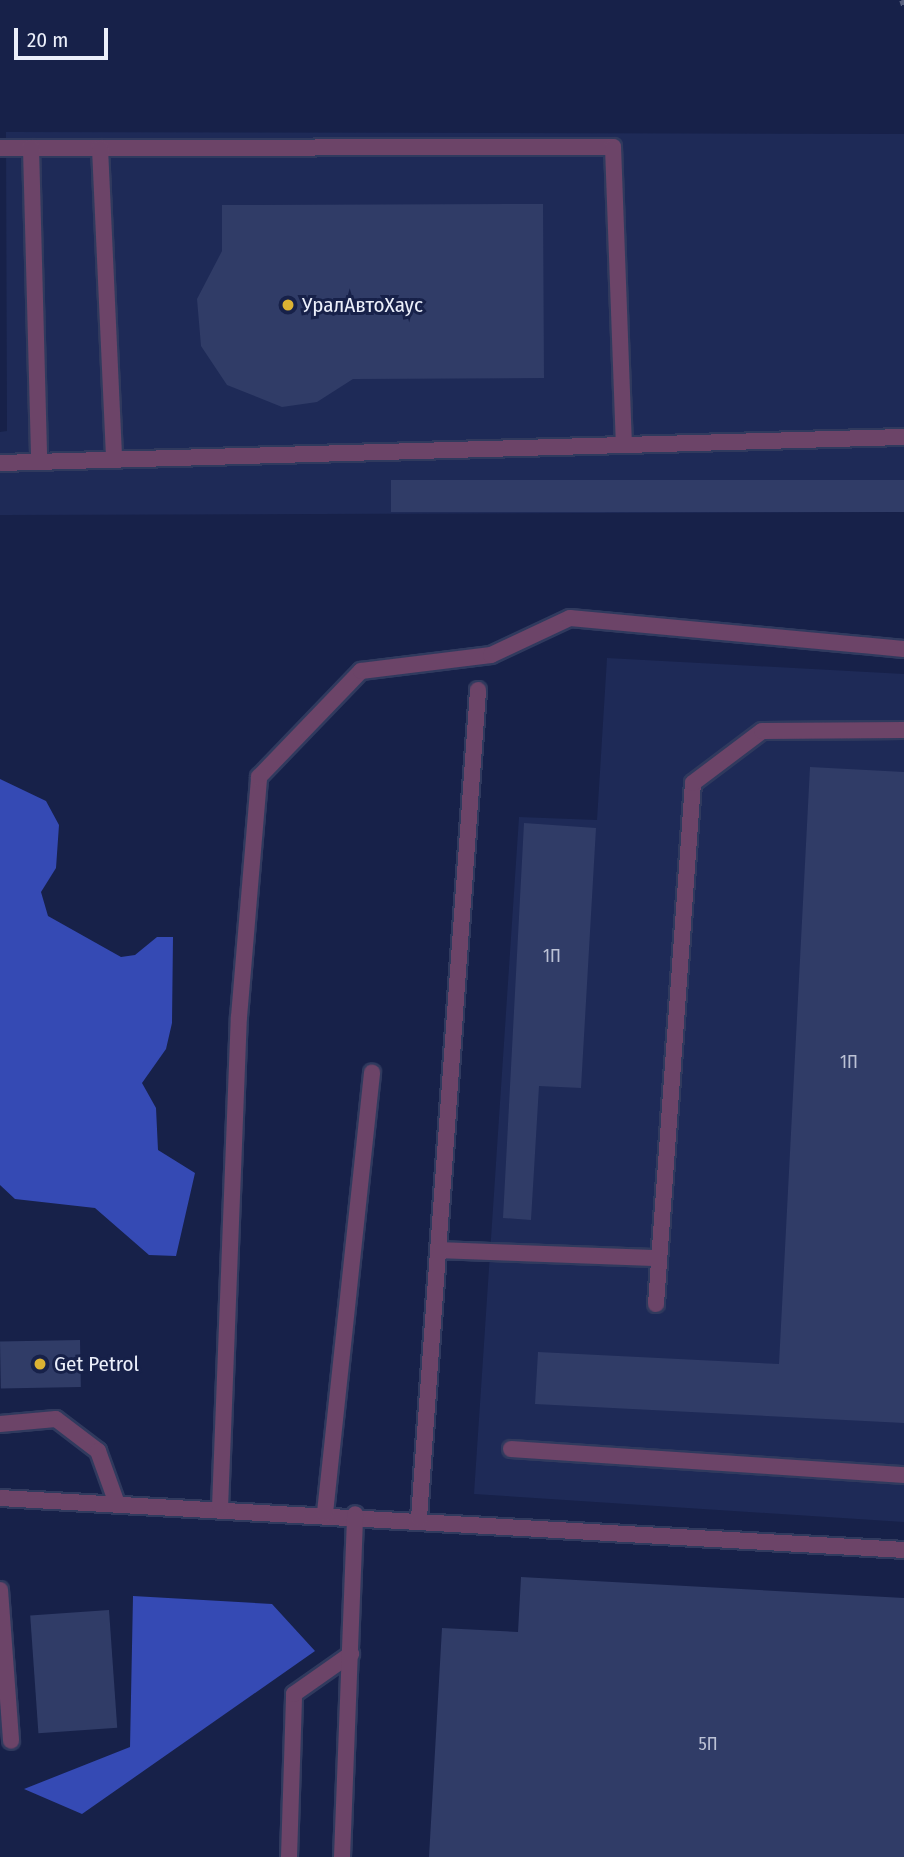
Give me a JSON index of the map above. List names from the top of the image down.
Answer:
{
  "places": ["УралАвтоХаус", "Get Petrol"],
  "house_numbers": ["1П", "1П", "5П"],
  "scale_bar": "20 m"
}
